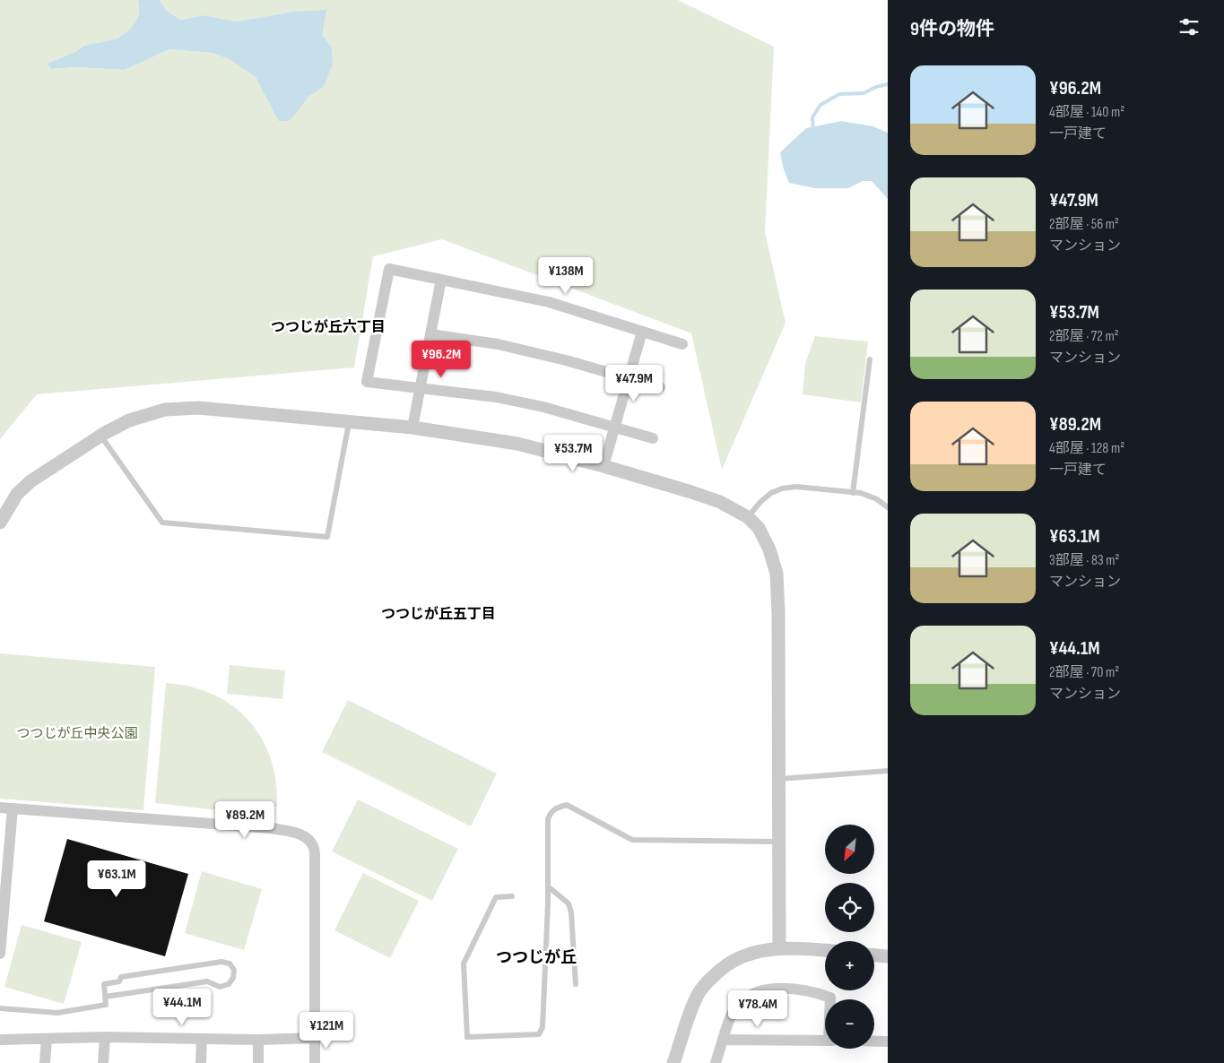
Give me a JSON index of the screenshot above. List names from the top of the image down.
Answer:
{
  "districts": ["つつじが丘六丁目", "つつじが丘五丁目", "つつじが丘"],
  "parks": ["つつじが丘中央公園"],
  "north": "bottom left",
  "page": {
    "heading": "9件の物件",
    "list": [
      {
        "name": "¥96.2M",
        "note": "4部屋 · 140 m² · 一戸建て"
      },
      {
        "name": "¥47.9M",
        "note": "2部屋 · 56 m² · マンション"
      },
      {
        "name": "¥53.7M",
        "note": "2部屋 · 72 m² · マンション"
      },
      {
        "name": "¥89.2M",
        "note": "4部屋 · 128 m² · 一戸建て"
      },
      {
        "name": "¥63.1M",
        "note": "3部屋 · 83 m² · マンション"
      },
      {
        "name": "¥44.1M",
        "note": "2部屋 · 70 m² · マンション"
      }
    ],
    "price": [
      "¥138M",
      "¥96.2M",
      "¥47.9M",
      "¥53.7M",
      "¥89.2M",
      "¥63.1M",
      "¥44.1M",
      "¥78.4M",
      "¥121M"
    ],
    "map_buttons": ["+", "−"]
  }
}
